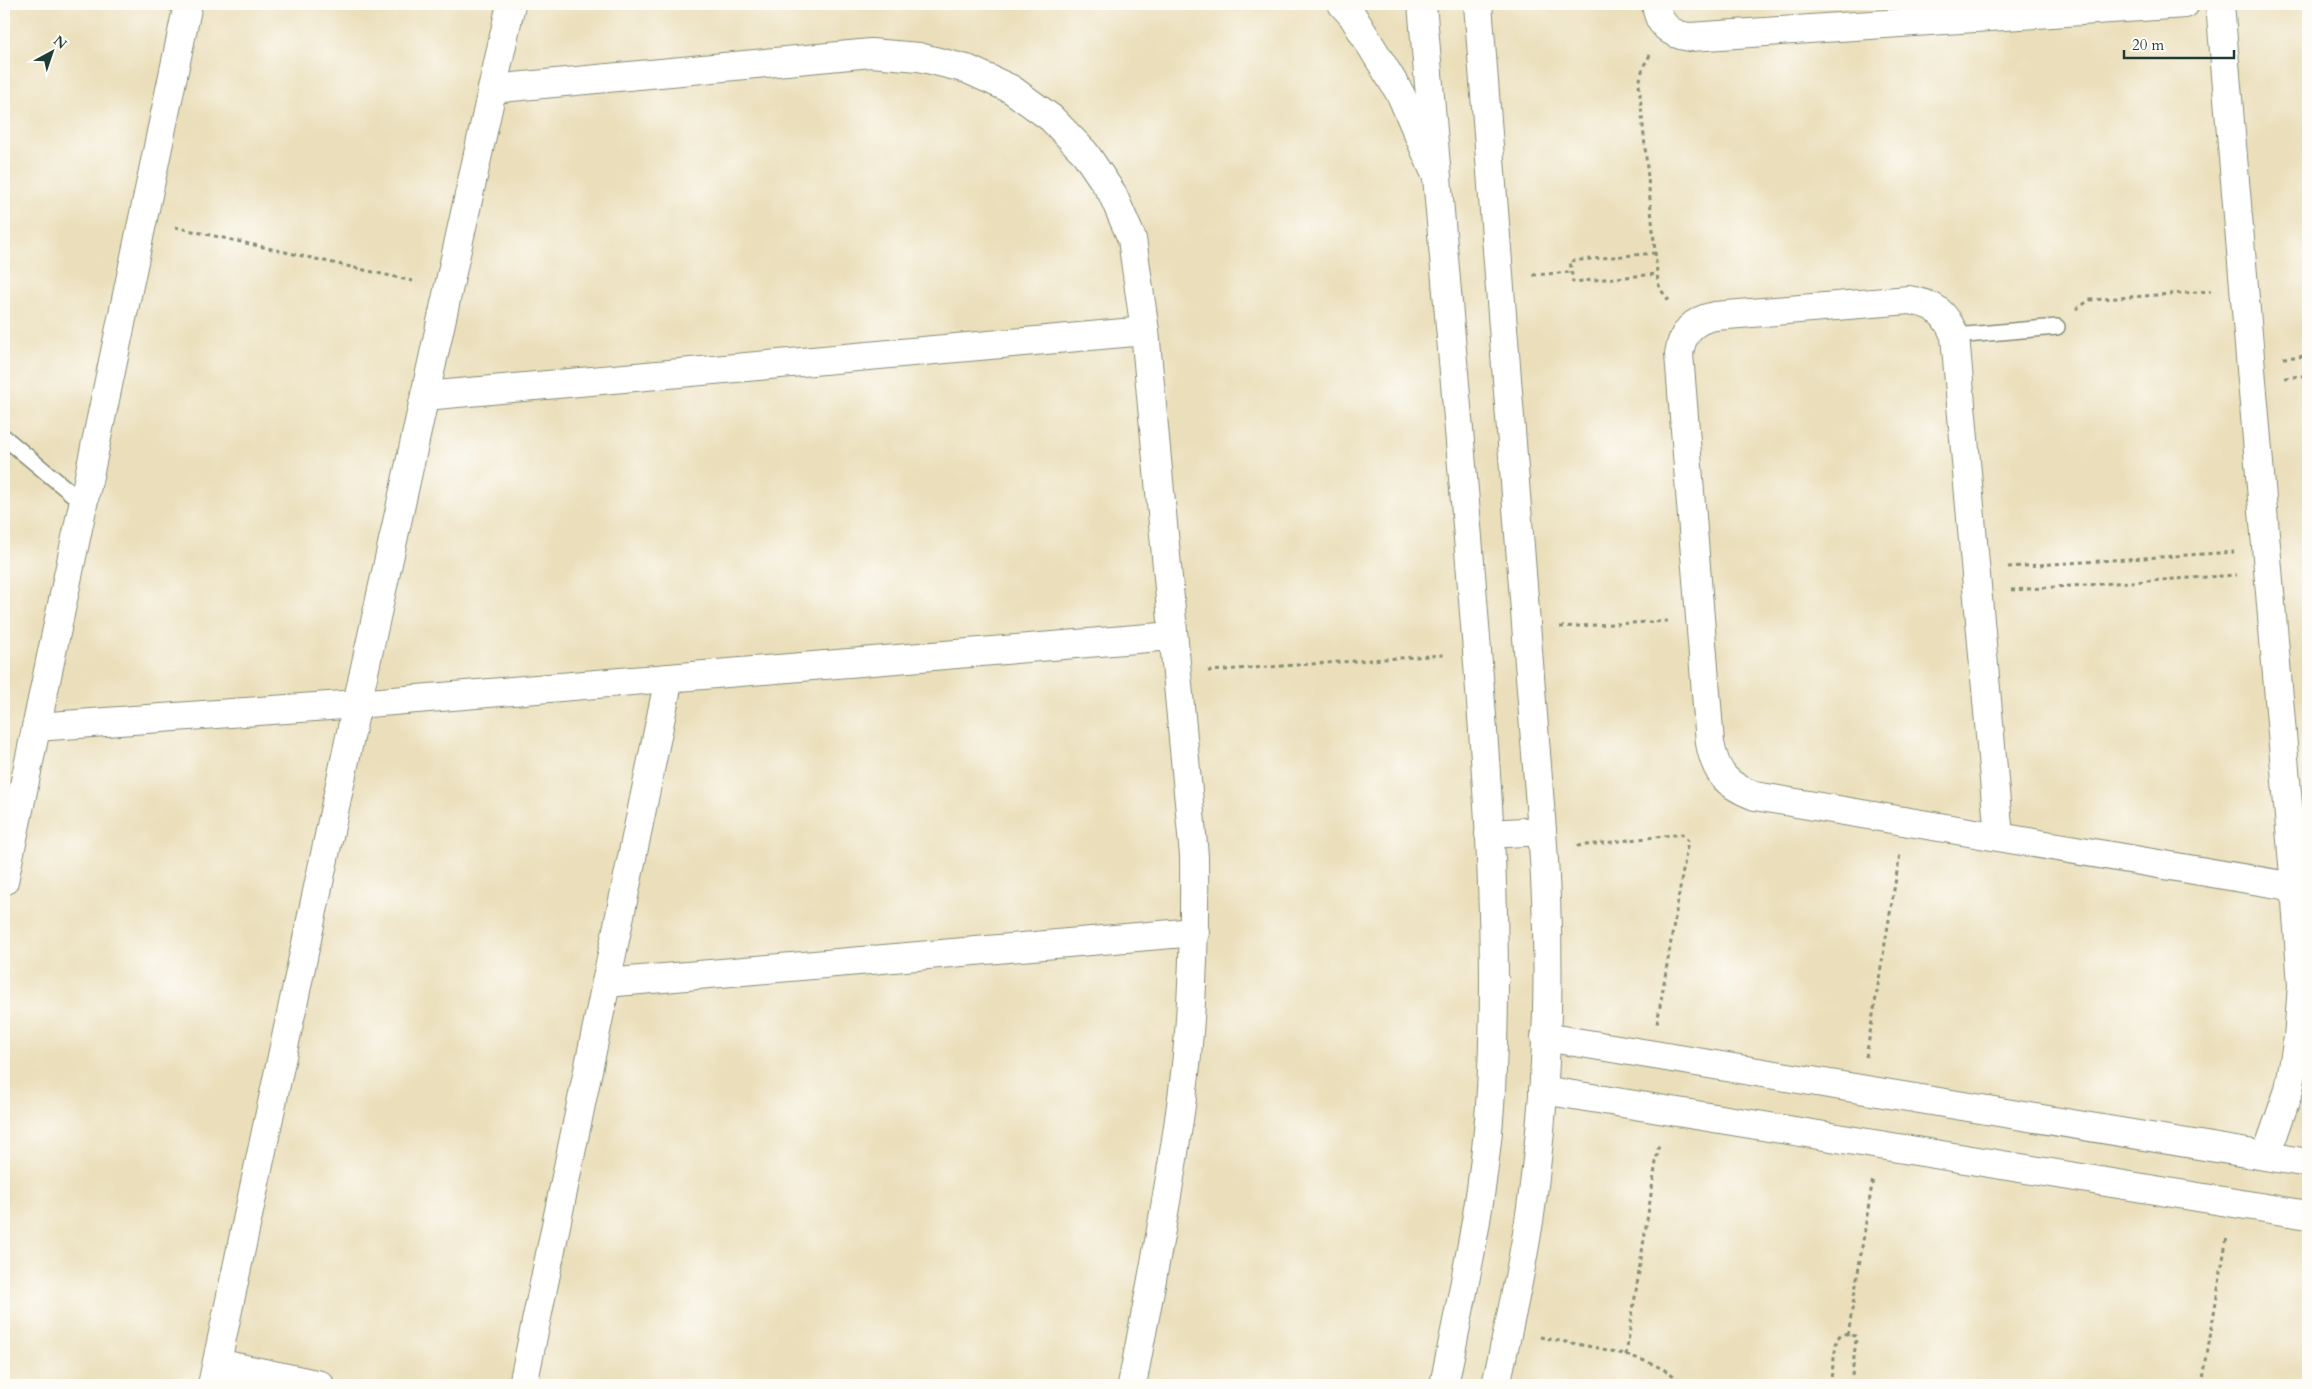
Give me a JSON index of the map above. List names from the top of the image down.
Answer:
{
  "scale_bar": "20 m",
  "north": "top right"
}
